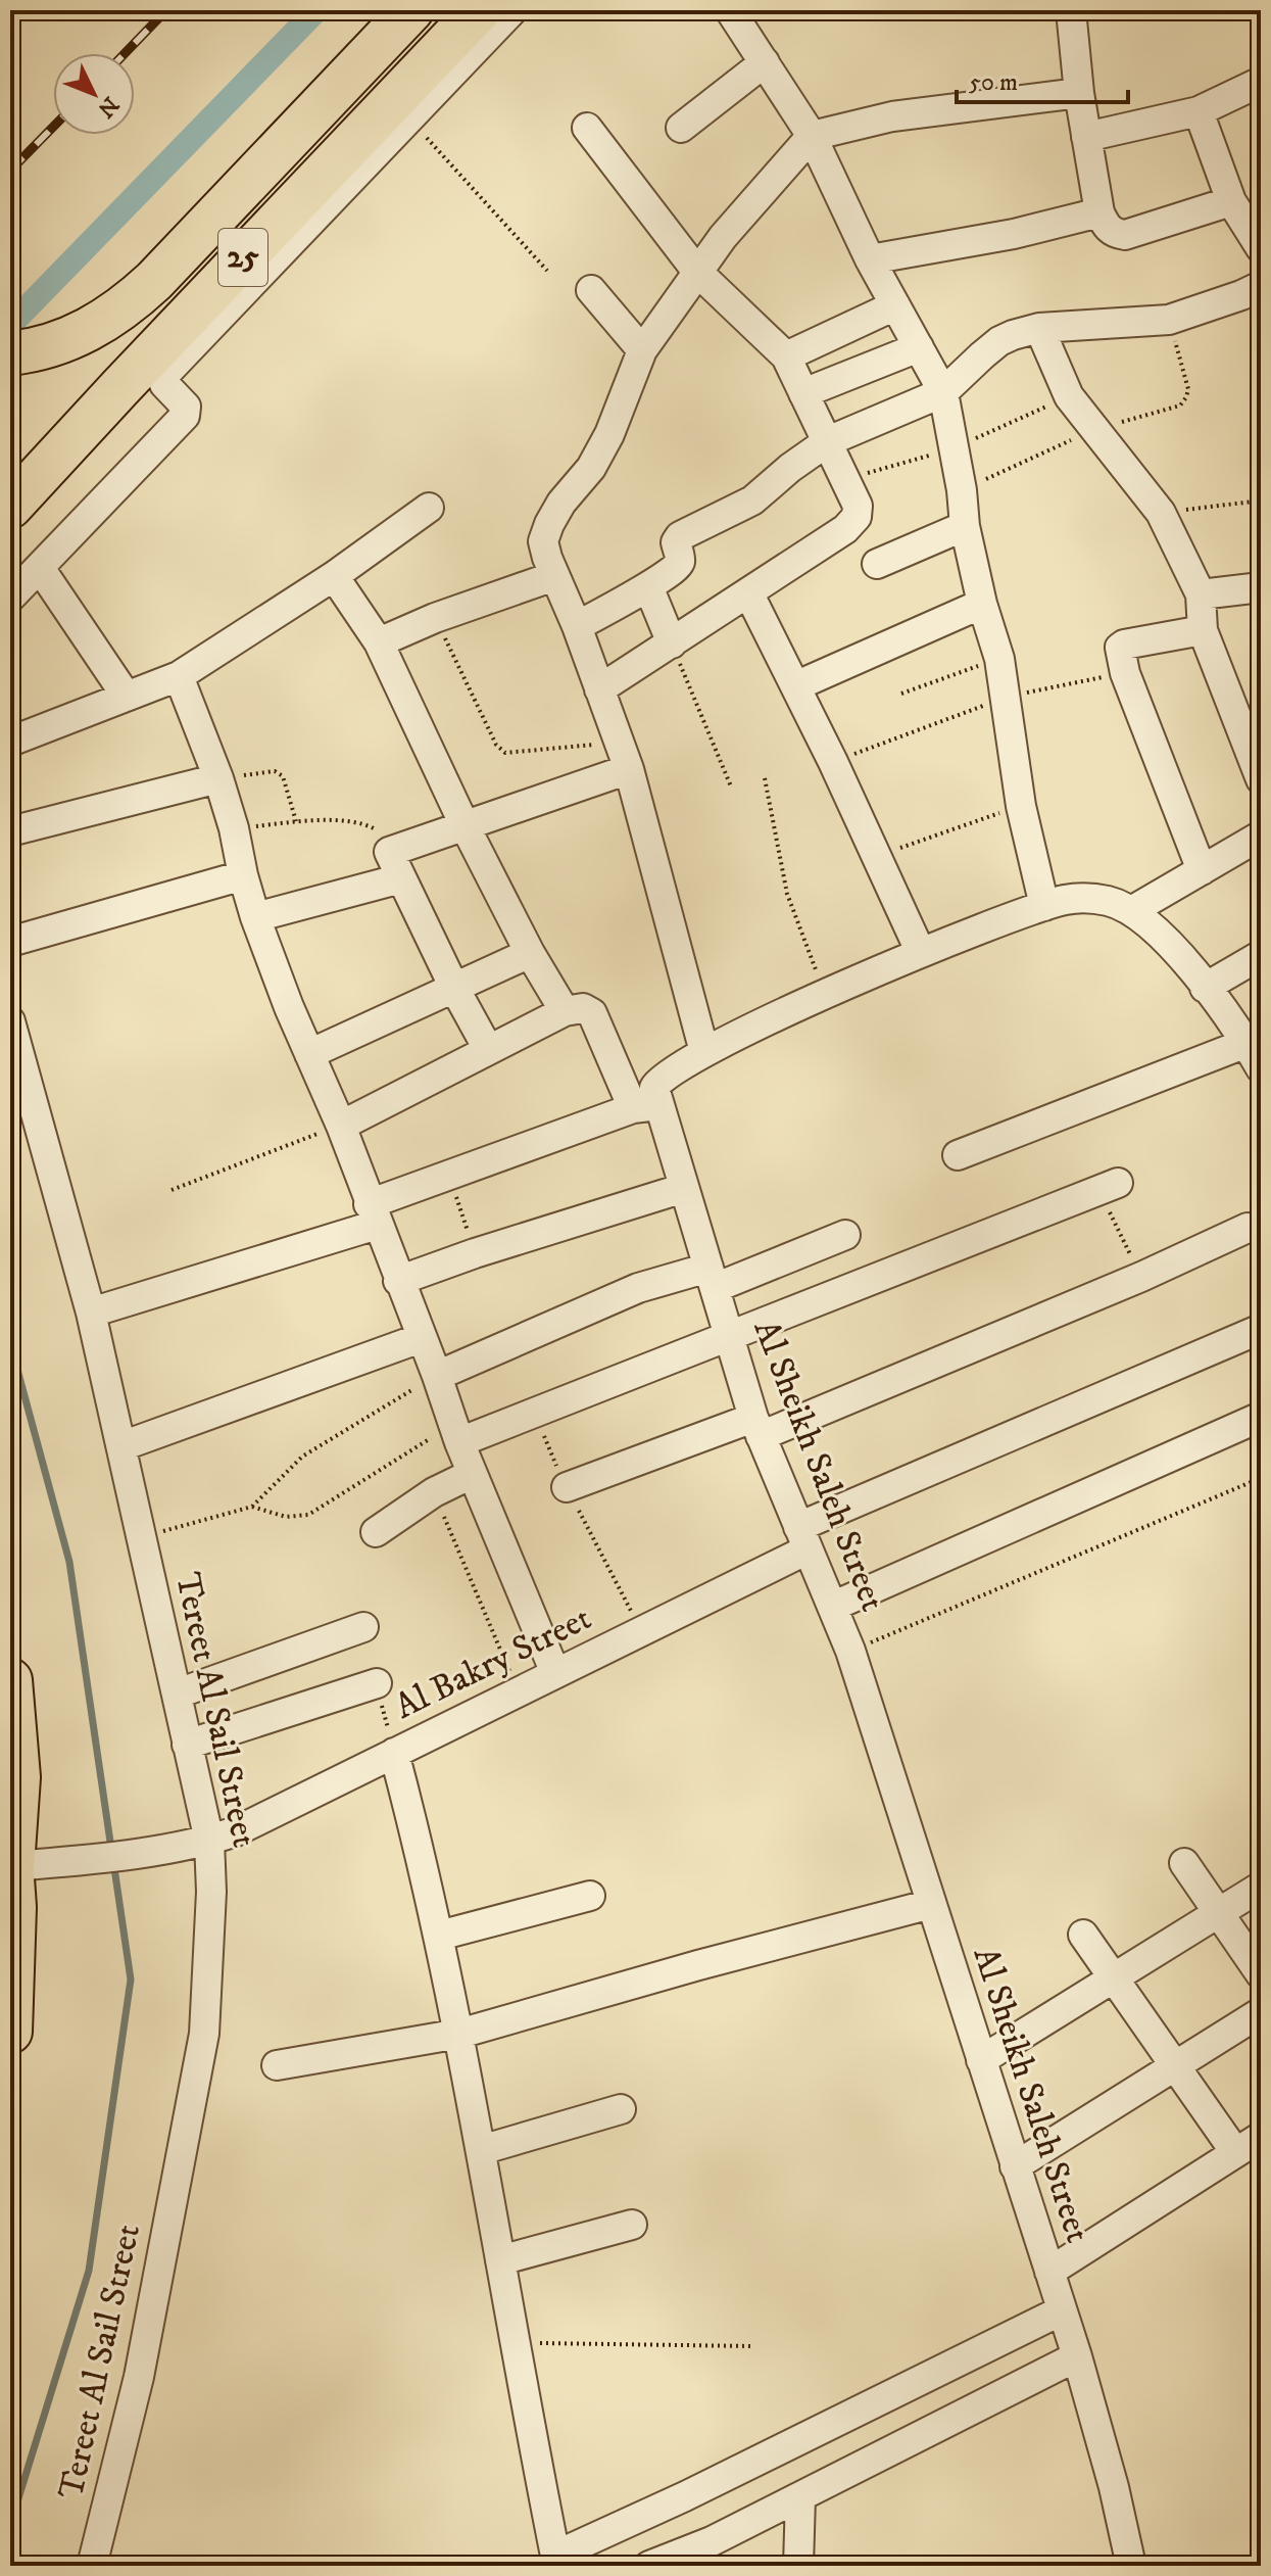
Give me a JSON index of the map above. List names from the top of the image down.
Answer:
{
  "streets": {
    "highway": ["25"],
    "street": ["Al Sheikh Saleh Street", "Al Bakry Street", "Tereet Al Sail Street"]
  },
  "crossings": [
    ["Al Sheikh Saleh Street", "Al Bakry Street"],
    ["Al Bakry Street", "Tereet Al Sail Street"]
  ],
  "scale_bar": "50 m",
  "north": "bottom right"
}
